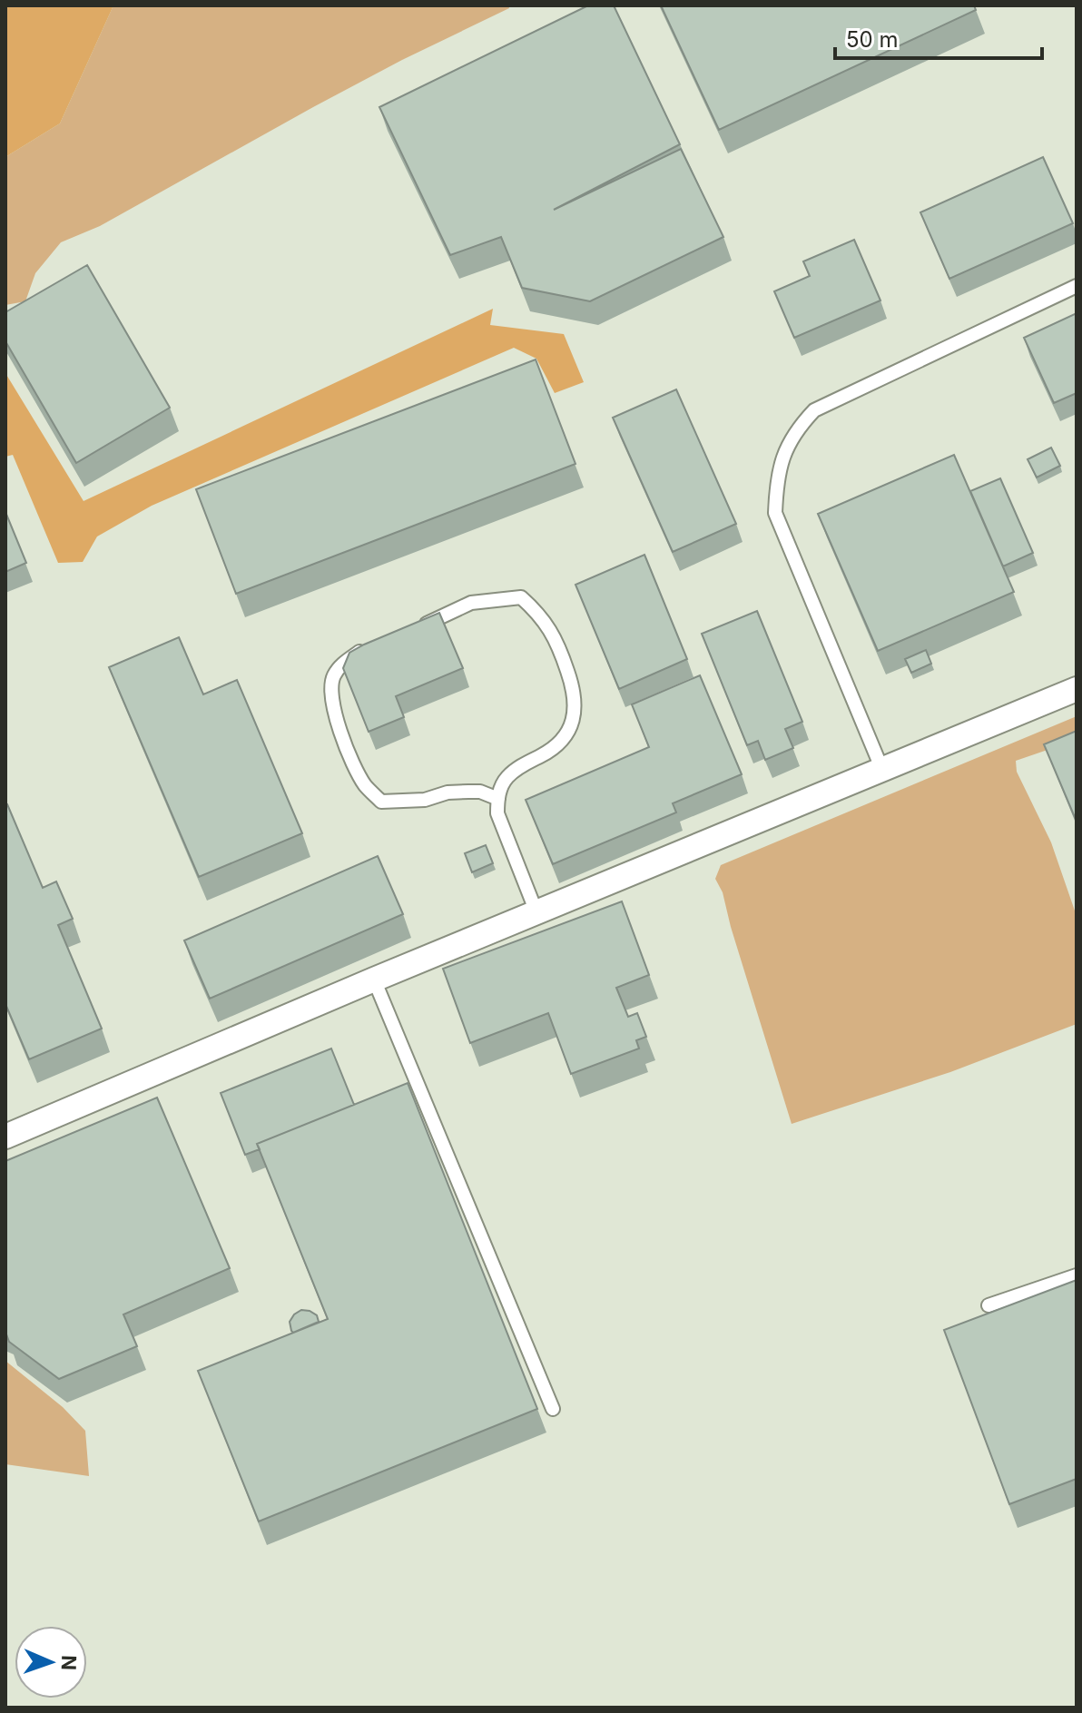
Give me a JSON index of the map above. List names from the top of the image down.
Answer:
{
  "scale_bar": "50 m",
  "north": "right"
}
